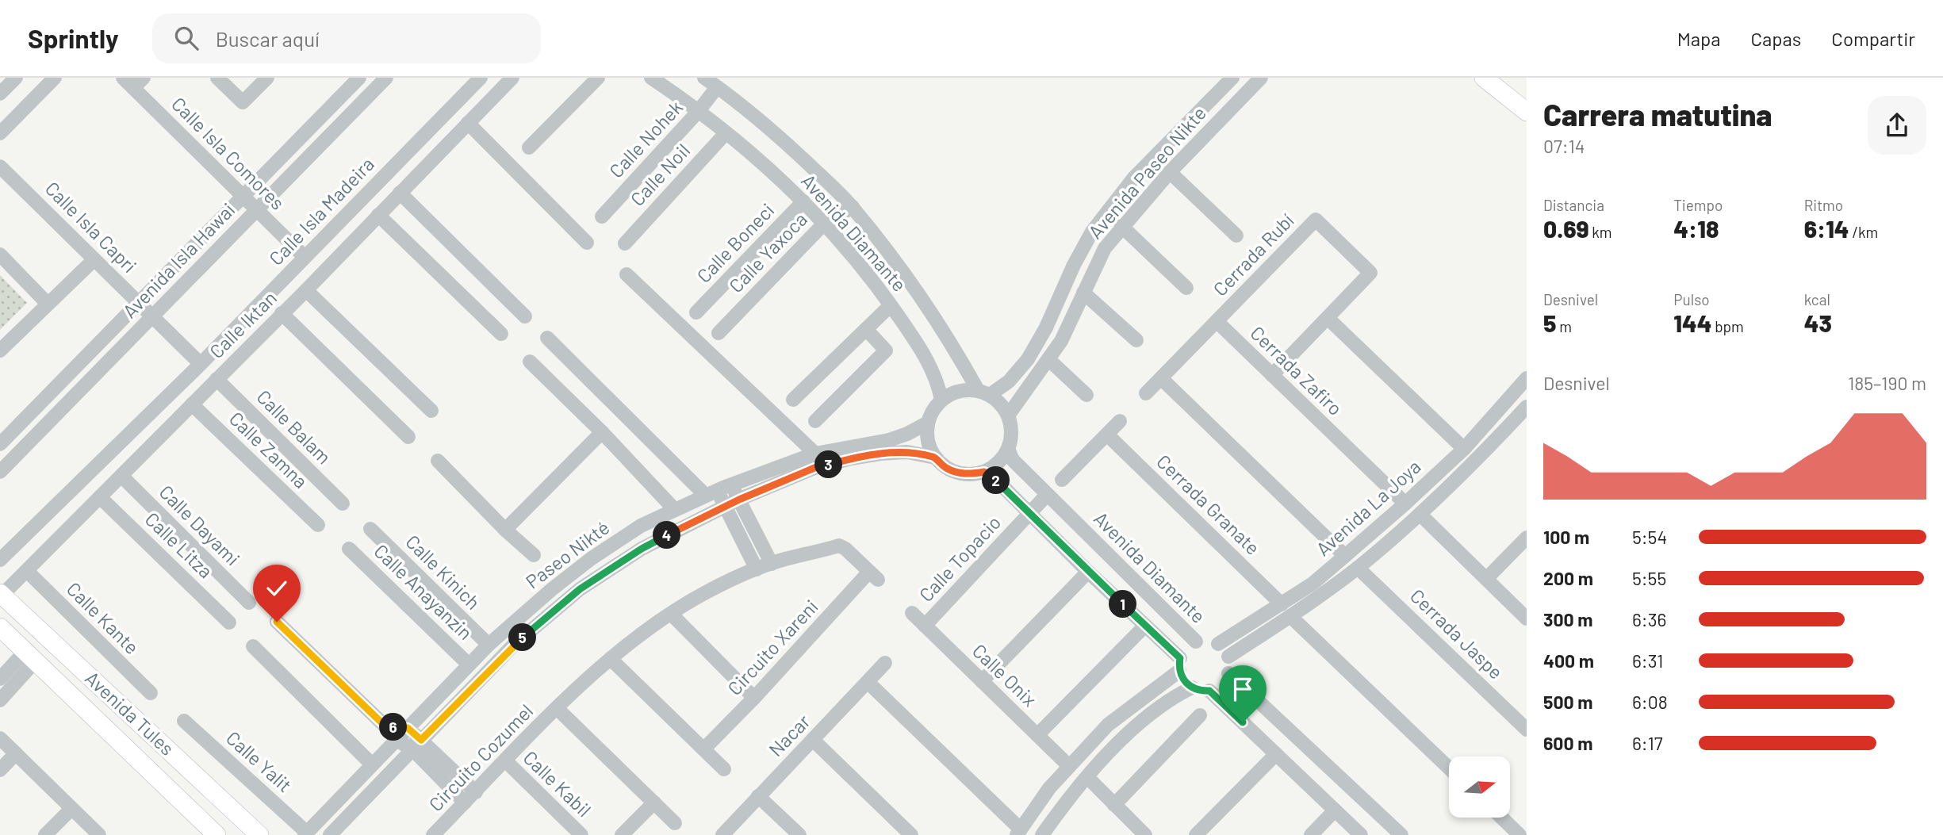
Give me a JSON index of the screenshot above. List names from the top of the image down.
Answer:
{
  "streets": {
    "main road": ["Avenida Tules"],
    "street": [
      "Calle Nohek",
      "Calle Isla Comores",
      "Avenida Paseo Nikte",
      "Calle Noil",
      "Calle Isla Madeira",
      "Calle Isla Capri",
      "Avenida Diamante",
      "Calle Boneci",
      "Calle Yaxoca",
      "Cerrada Rubí",
      "Avenida Isla Hawai",
      "Calle Iktan",
      "Cerrada Zafiro",
      "Calle Balam",
      "Calle Zamna",
      "Cerrada Granate",
      "Avenida La Joya",
      "Calle Dayami",
      "Calle Litza",
      "Paseo Nikté",
      "Calle Topacio",
      "Calle Kinich",
      "Calle Anayanzin",
      "Calle Kante",
      "Cerrada Jaspe",
      "Circuito Xareni",
      "Calle Onix",
      "Nacar",
      "Circuito Cozumel",
      "Calle Yalit",
      "Calle Kabil"
    ]
  },
  "crossings": [
    ["Calle Nohek", "Avenida Diamante"],
    ["Calle Isla Comores", "Calle Isla Madeira"],
    ["Calle Isla Comores", "Avenida Isla Hawai"],
    ["Avenida Paseo Nikte", "Avenida Diamante"],
    ["Avenida Paseo Nikte", "Paseo Nikté"],
    ["Calle Noil", "Avenida Diamante"],
    ["Calle Isla Madeira", "Calle Isla Capri"],
    ["Calle Isla Capri", "Avenida Isla Hawai"],
    ["Avenida Diamante", "Calle Boneci"],
    ["Avenida Diamante", "Calle Yaxoca"],
    ["Avenida Diamante", "Avenida La Joya"],
    ["Avenida Diamante", "Paseo Nikté"],
    ["Avenida Diamante", "Calle Topacio"],
    ["Cerrada Rubí", "Cerrada Zafiro"],
    ["Calle Iktan", "Calle Balam"],
    ["Calle Iktan", "Calle Zamna"],
    ["Calle Iktan", "Calle Dayami"],
    ["Calle Iktan", "Calle Litza"],
    ["Calle Iktan", "Calle Kante"],
    ["Calle Iktan", "Avenida Tules"],
    ["Cerrada Zafiro", "Avenida La Joya"],
    ["Cerrada Granate", "Avenida La Joya"],
    ["Avenida La Joya", "Cerrada Jaspe"],
    ["Paseo Nikté", "Calle Kinich"],
    ["Paseo Nikté", "Calle Anayanzin"],
    ["Paseo Nikté", "Calle Yalit"],
    ["Calle Topacio", "Calle Onix"],
    ["Circuito Xareni", "Circuito Cozumel"],
    ["Circuito Cozumel", "Calle Kabil"]
  ],
  "north": "right",
  "page": {
    "header": "Sprintly",
    "search": "Buscar aquí",
    "nav": ["Mapa", "Capas", "Compartir"],
    "heading": ["Carrera matutina", "07:14"],
    "stats": [
      ["Distancia", "0.69 km"],
      ["Tiempo", "4:18"],
      ["Ritmo", "6:14 /km"],
      ["Desnivel", "5 m"],
      ["Pulso", "144 bpm"],
      ["kcal", "43"]
    ],
    "chart": ["Desnivel", "185–190 m"],
    "pins": [
      "3",
      "2",
      "4",
      "1",
      "5",
      "6"
    ],
    "list": [
      {
        "name": "100 m",
        "note": "5:54"
      },
      {
        "name": "200 m",
        "note": "5:55"
      },
      {
        "name": "300 m",
        "note": "6:36"
      },
      {
        "name": "400 m",
        "note": "6:31"
      },
      {
        "name": "500 m",
        "note": "6:08"
      },
      {
        "name": "600 m",
        "note": "6:17"
      }
    ]
  }
}
